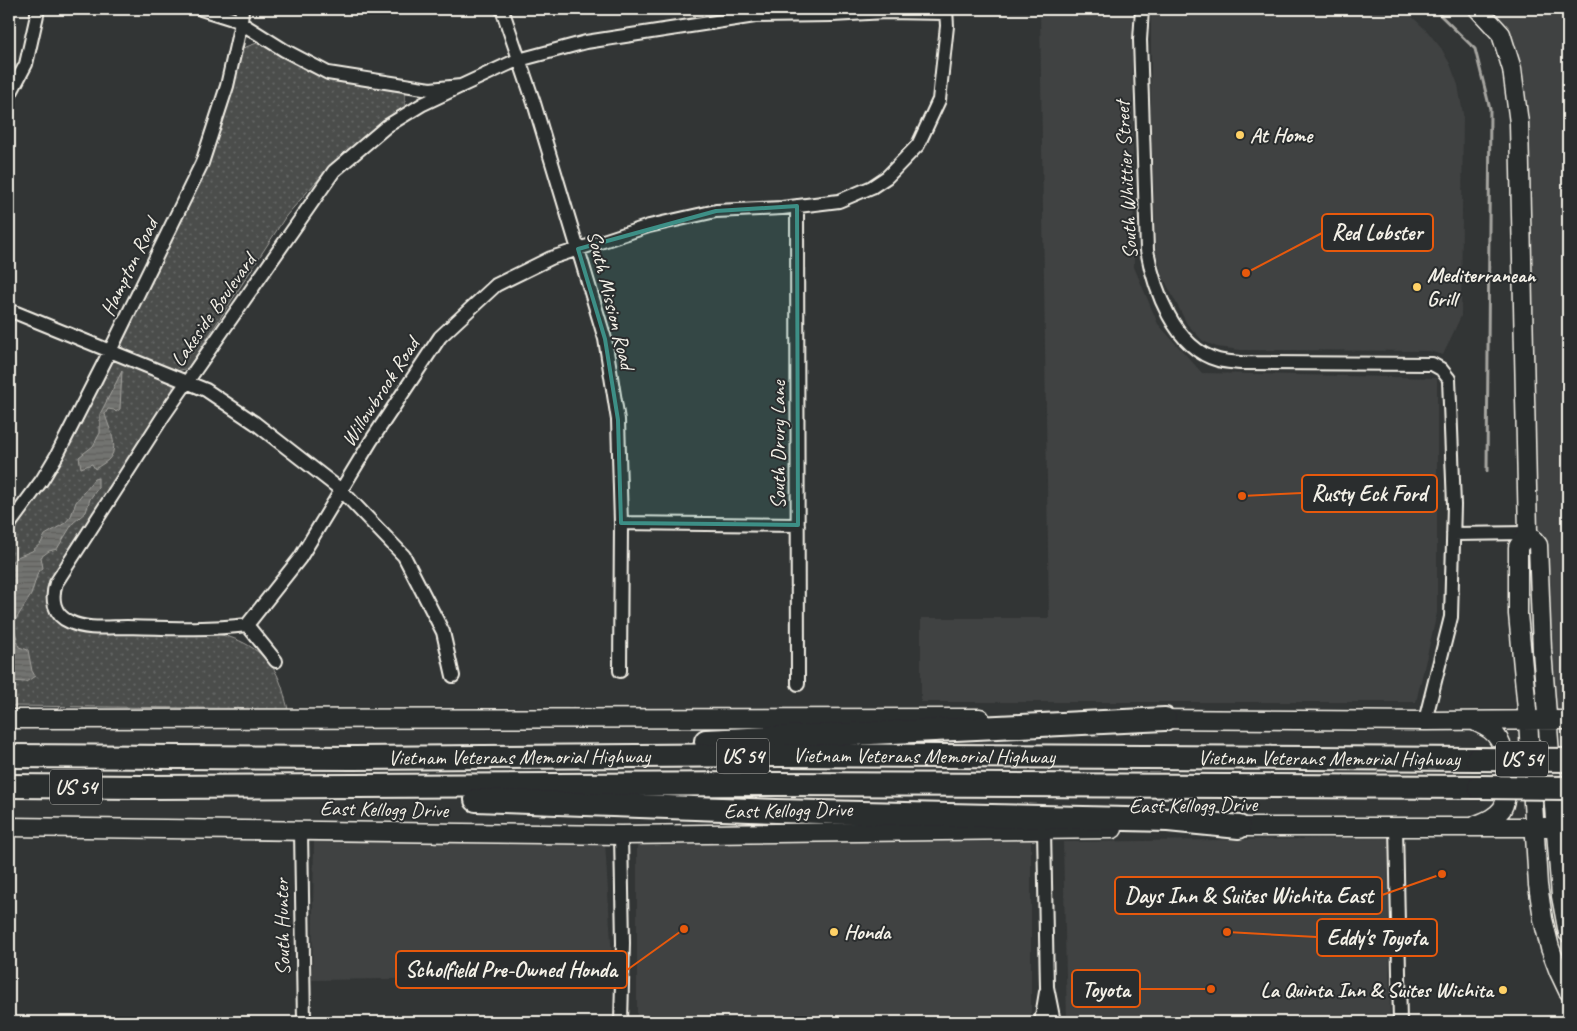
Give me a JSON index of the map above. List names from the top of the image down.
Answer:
{
  "streets": {
    "highway": ["US 54", "Vietnam Veterans Memorial Highway"],
    "main road": ["East Kellogg Drive"],
    "street": [
      "South Whittier Street",
      "Hampton Road",
      "South Mission Road",
      "Lakeside Boulevard",
      "Willowbrook Road",
      "South Drury Lane",
      "South Hunter"
    ]
  },
  "crossings": [
    ["South Mission Road", "Lakeside Boulevard"],
    ["South Mission Road", "Willowbrook Road"],
    ["Lakeside Boulevard", "Willowbrook Road"],
    ["Willowbrook Road", "South Drury Lane"],
    ["East Kellogg Drive", "South Hunter"]
  ],
  "places": [
    "At Home",
    "Red Lobster",
    "Mediterranean Grill",
    "Rusty Eck Ford",
    "Days Inn & Suites Wichita East",
    "Scholfield Pre-Owned Honda",
    "Honda",
    "Eddy's Toyota",
    "Toyota",
    "La Quinta Inn & Suites Wichita"
  ]
}
